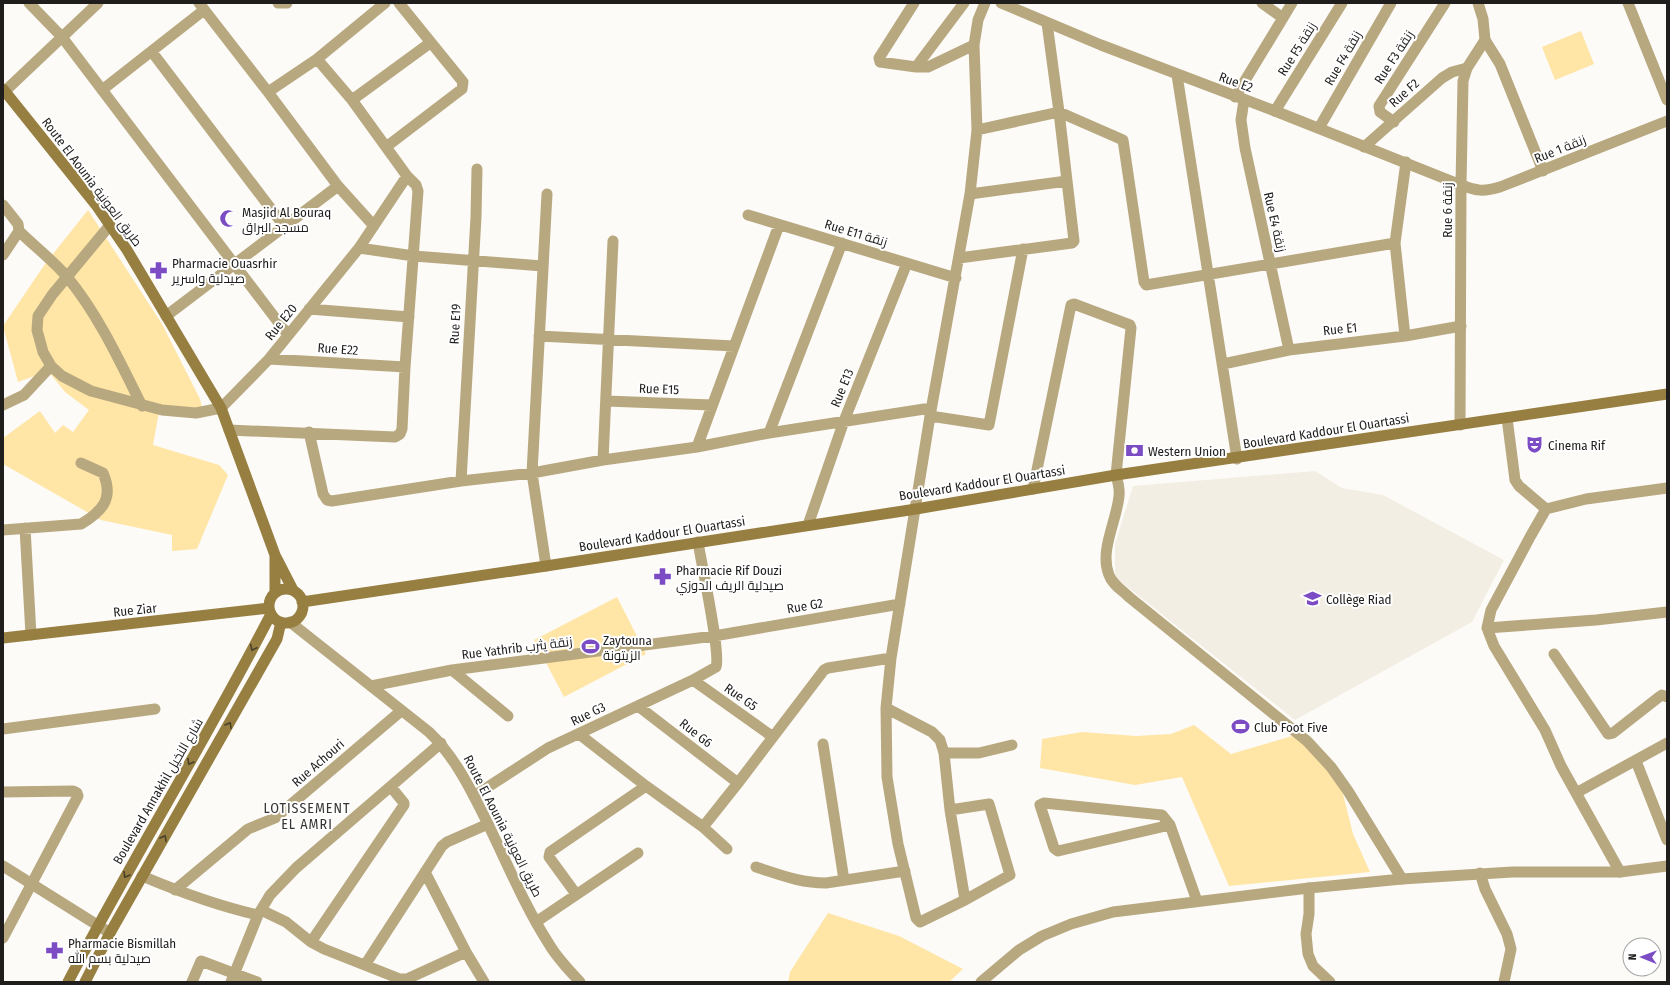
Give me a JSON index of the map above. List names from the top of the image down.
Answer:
{
  "streets": {
    "main road": [
      "Route El Aounia طريق العونية",
      "Boulevard Kaddour El Ouartassi",
      "Rue Ziar",
      "Boulevard Annakhil شارع النخيل"
    ],
    "street": [
      "Rue F5 زنقة",
      "Rue F3 زنقة",
      "Rue F4 زنقة",
      "Rue E2",
      "Rue F2",
      "Rue 1 زنقة",
      "Rue 6 زنقة",
      "Rue E4 زنقة",
      "Rue E11 زنقة",
      "Rue E20",
      "Rue E19",
      "Rue E1",
      "Rue E22",
      "Rue E13",
      "Rue E15",
      "Rue G2",
      "Rue Yathrib زنقة يثرب",
      "Rue G5",
      "Rue G3",
      "Rue G6",
      "Rue Achouri"
    ]
  },
  "crossings": [
    ["Rue F5 زنقة", "Rue E2"],
    ["Rue F3 زنقة", "Rue F2"],
    ["Rue F4 زنقة", "Rue E2"],
    ["Rue E2", "Rue F2"],
    ["Rue E2", "Rue 1 زنقة"],
    ["Rue E2", "Rue 6 زنقة"],
    ["Rue E2", "Rue E4 زنقة"],
    ["Rue F2", "Rue 6 زنقة"],
    ["Rue 1 زنقة", "Rue 6 زنقة"],
    ["Route El Aounia طريق العونية", "Rue E20"],
    ["Route El Aounia طريق العونية", "Boulevard Kaddour El Ouartassi"],
    ["Route El Aounia طريق العونية", "Rue Ziar"],
    ["Route El Aounia طريق العونية", "Rue Yathrib زنقة يثرب"],
    ["Route El Aounia طريق العونية", "Rue G3"],
    ["Route El Aounia طريق العونية", "Rue Achouri"],
    ["Route El Aounia طريق العونية", "Boulevard Annakhil شارع النخيل"],
    ["Rue 6 زنقة", "Rue E1"],
    ["Rue 6 زنقة", "Boulevard Kaddour El Ouartassi"],
    ["Rue E4 زنقة", "Rue E1"],
    ["Rue E11 زنقة", "Rue E13"],
    ["Rue E20", "Rue E22"],
    ["Rue E13", "Boulevard Kaddour El Ouartassi"],
    ["Boulevard Kaddour El Ouartassi", "Rue Ziar"],
    ["Boulevard Kaddour El Ouartassi", "Boulevard Annakhil شارع النخيل"],
    ["Rue G2", "Rue Yathrib زنقة يثرب"],
    ["Rue G2", "Rue G3"],
    ["Rue Ziar", "Boulevard Annakhil شارع النخيل"],
    ["Rue Yathrib زنقة يثرب", "Rue G3"],
    ["Rue G5", "Rue G3"],
    ["Rue G3", "Rue G6"]
  ],
  "districts": ["LOTISSEMENT EL AMRI"],
  "places": {
    "mosque": ["Masjid Al Bouraq مسجد البراق"],
    "pharmacy": ["Pharmacie Ouasrhir صيدلية واسرير", "Pharmacie Rif Douzi صيدلية الريف الدوزي", "Pharmacie Bismillah صيدلية بسم الله"],
    "theatre": ["Cinema Rif"],
    "bank": ["Western Union"],
    "school or university": ["Collège Riad"],
    "sports": ["Zaytouna الزيتونة", "Club Foot Five"]
  },
  "north": "left"
}
